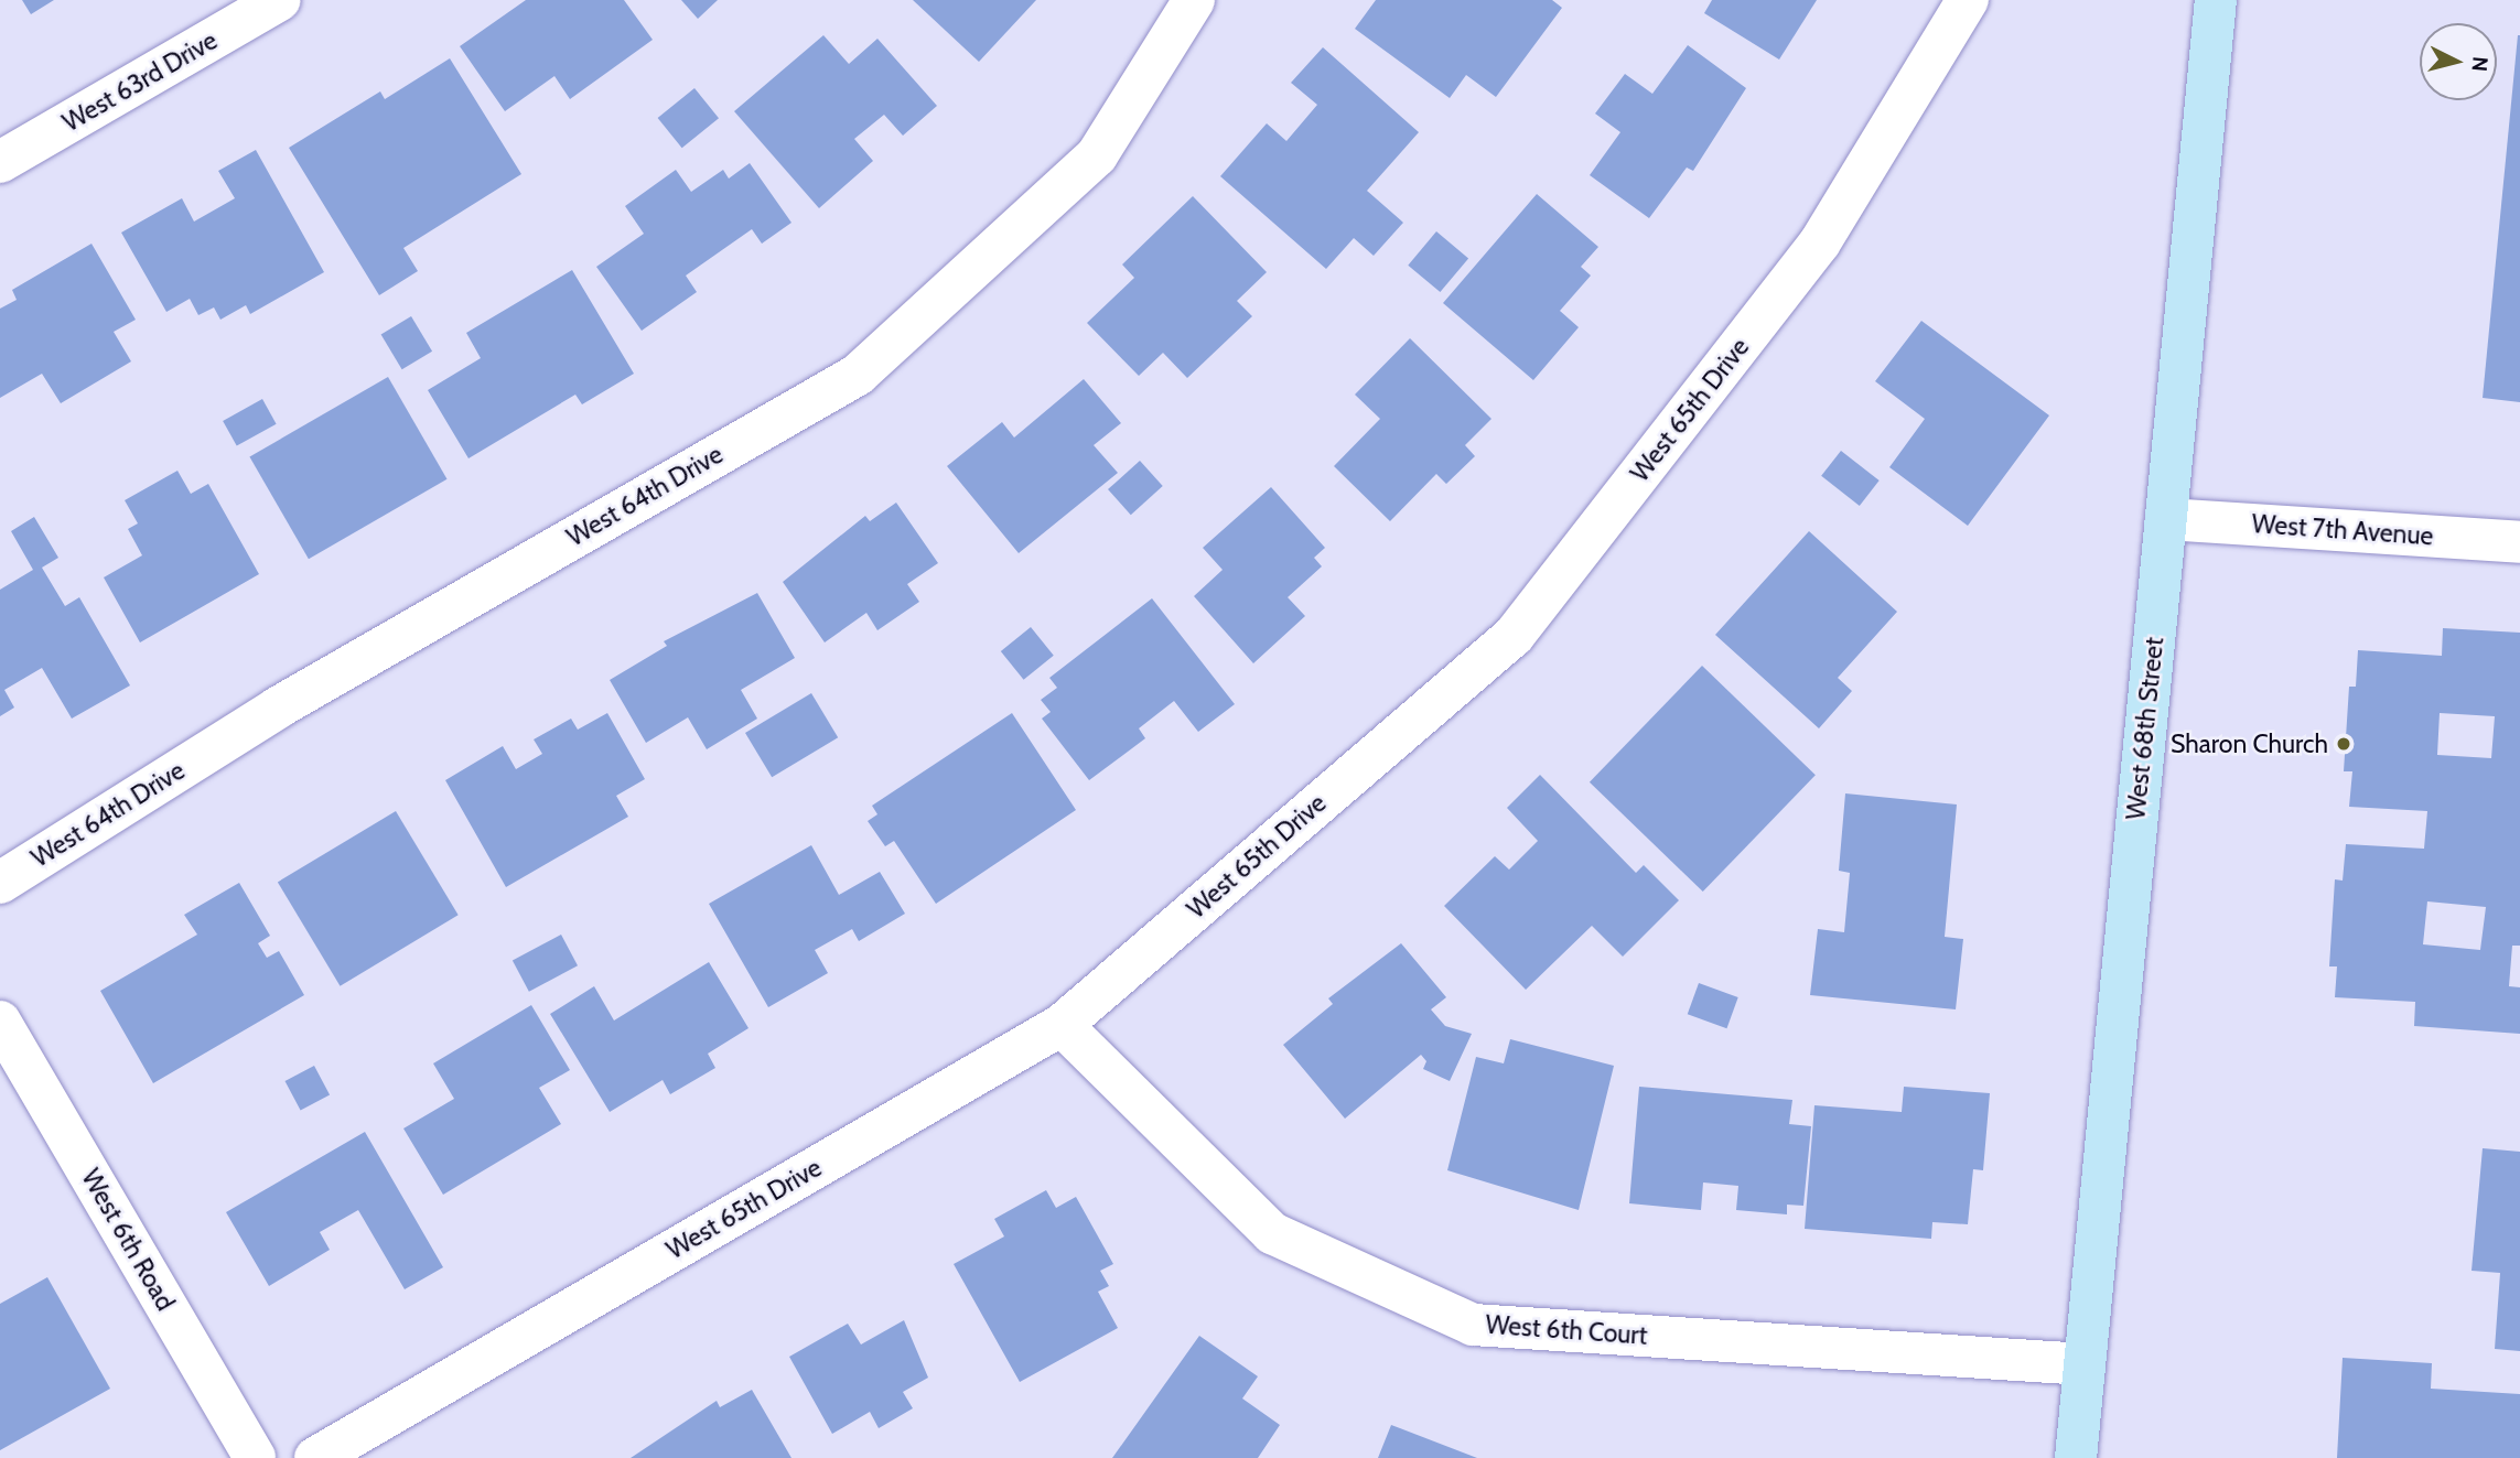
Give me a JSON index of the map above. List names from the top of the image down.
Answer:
{
  "streets": {
    "main road": ["West 68th Street"],
    "street": [
      "West 63rd Drive",
      "West 65th Drive",
      "West 64th Drive",
      "West 7th Avenue",
      "West 6th Road",
      "West 6th Court"
    ]
  },
  "crossings": [
    ["West 65th Drive", "West 6th Court"],
    ["West 7th Avenue", "West 68th Street"],
    ["West 68th Street", "West 6th Court"]
  ],
  "places": ["Sharon Church"],
  "north": "right"
}
